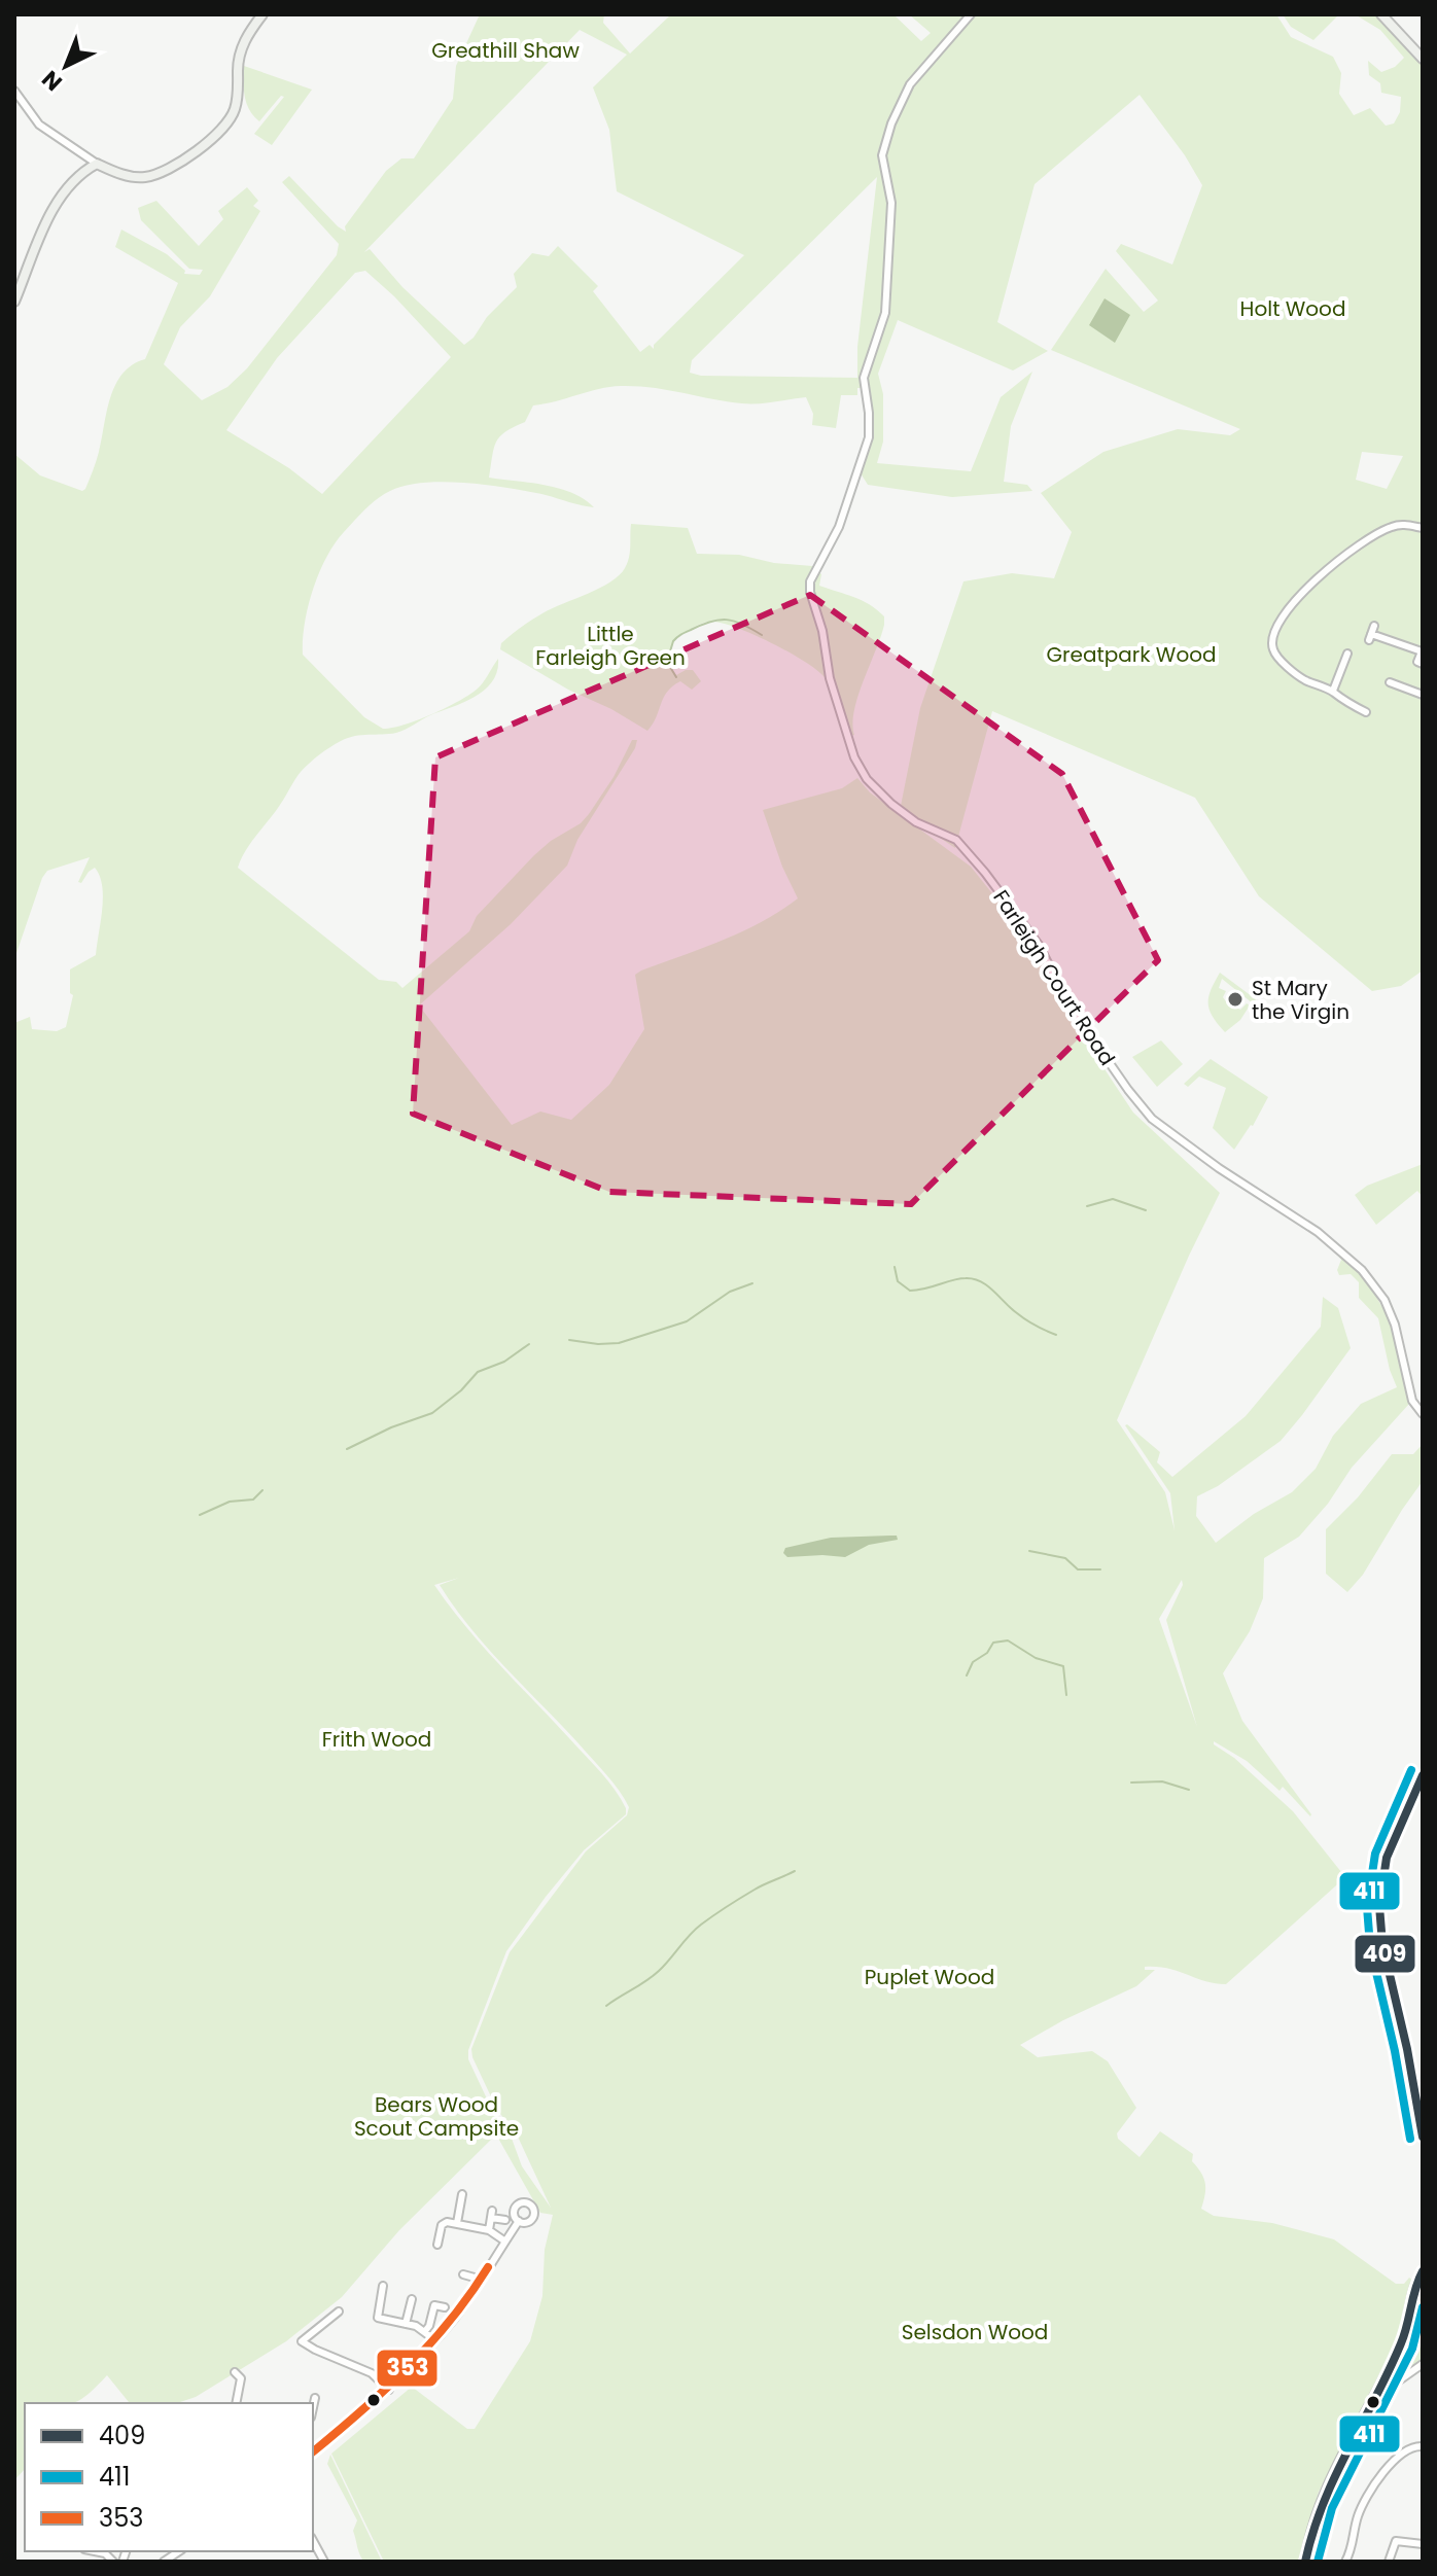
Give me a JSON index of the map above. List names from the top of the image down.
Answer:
{
  "streets": {
    "street": ["Farleigh Court Road"]
  },
  "parks": [
    "Greathill Shaw",
    "Holt Wood",
    "Little Farleigh Green",
    "Greatpark Wood",
    "Frith Wood",
    "Puplet Wood",
    "Bears Wood Scout Campsite",
    "Selsdon Wood"
  ],
  "places": ["St Mary the Virgin"],
  "lines": ["transit line 411", "transit line 409", "transit line 353"],
  "legend": ["409", "411", "353"],
  "north": "bottom left"
}
